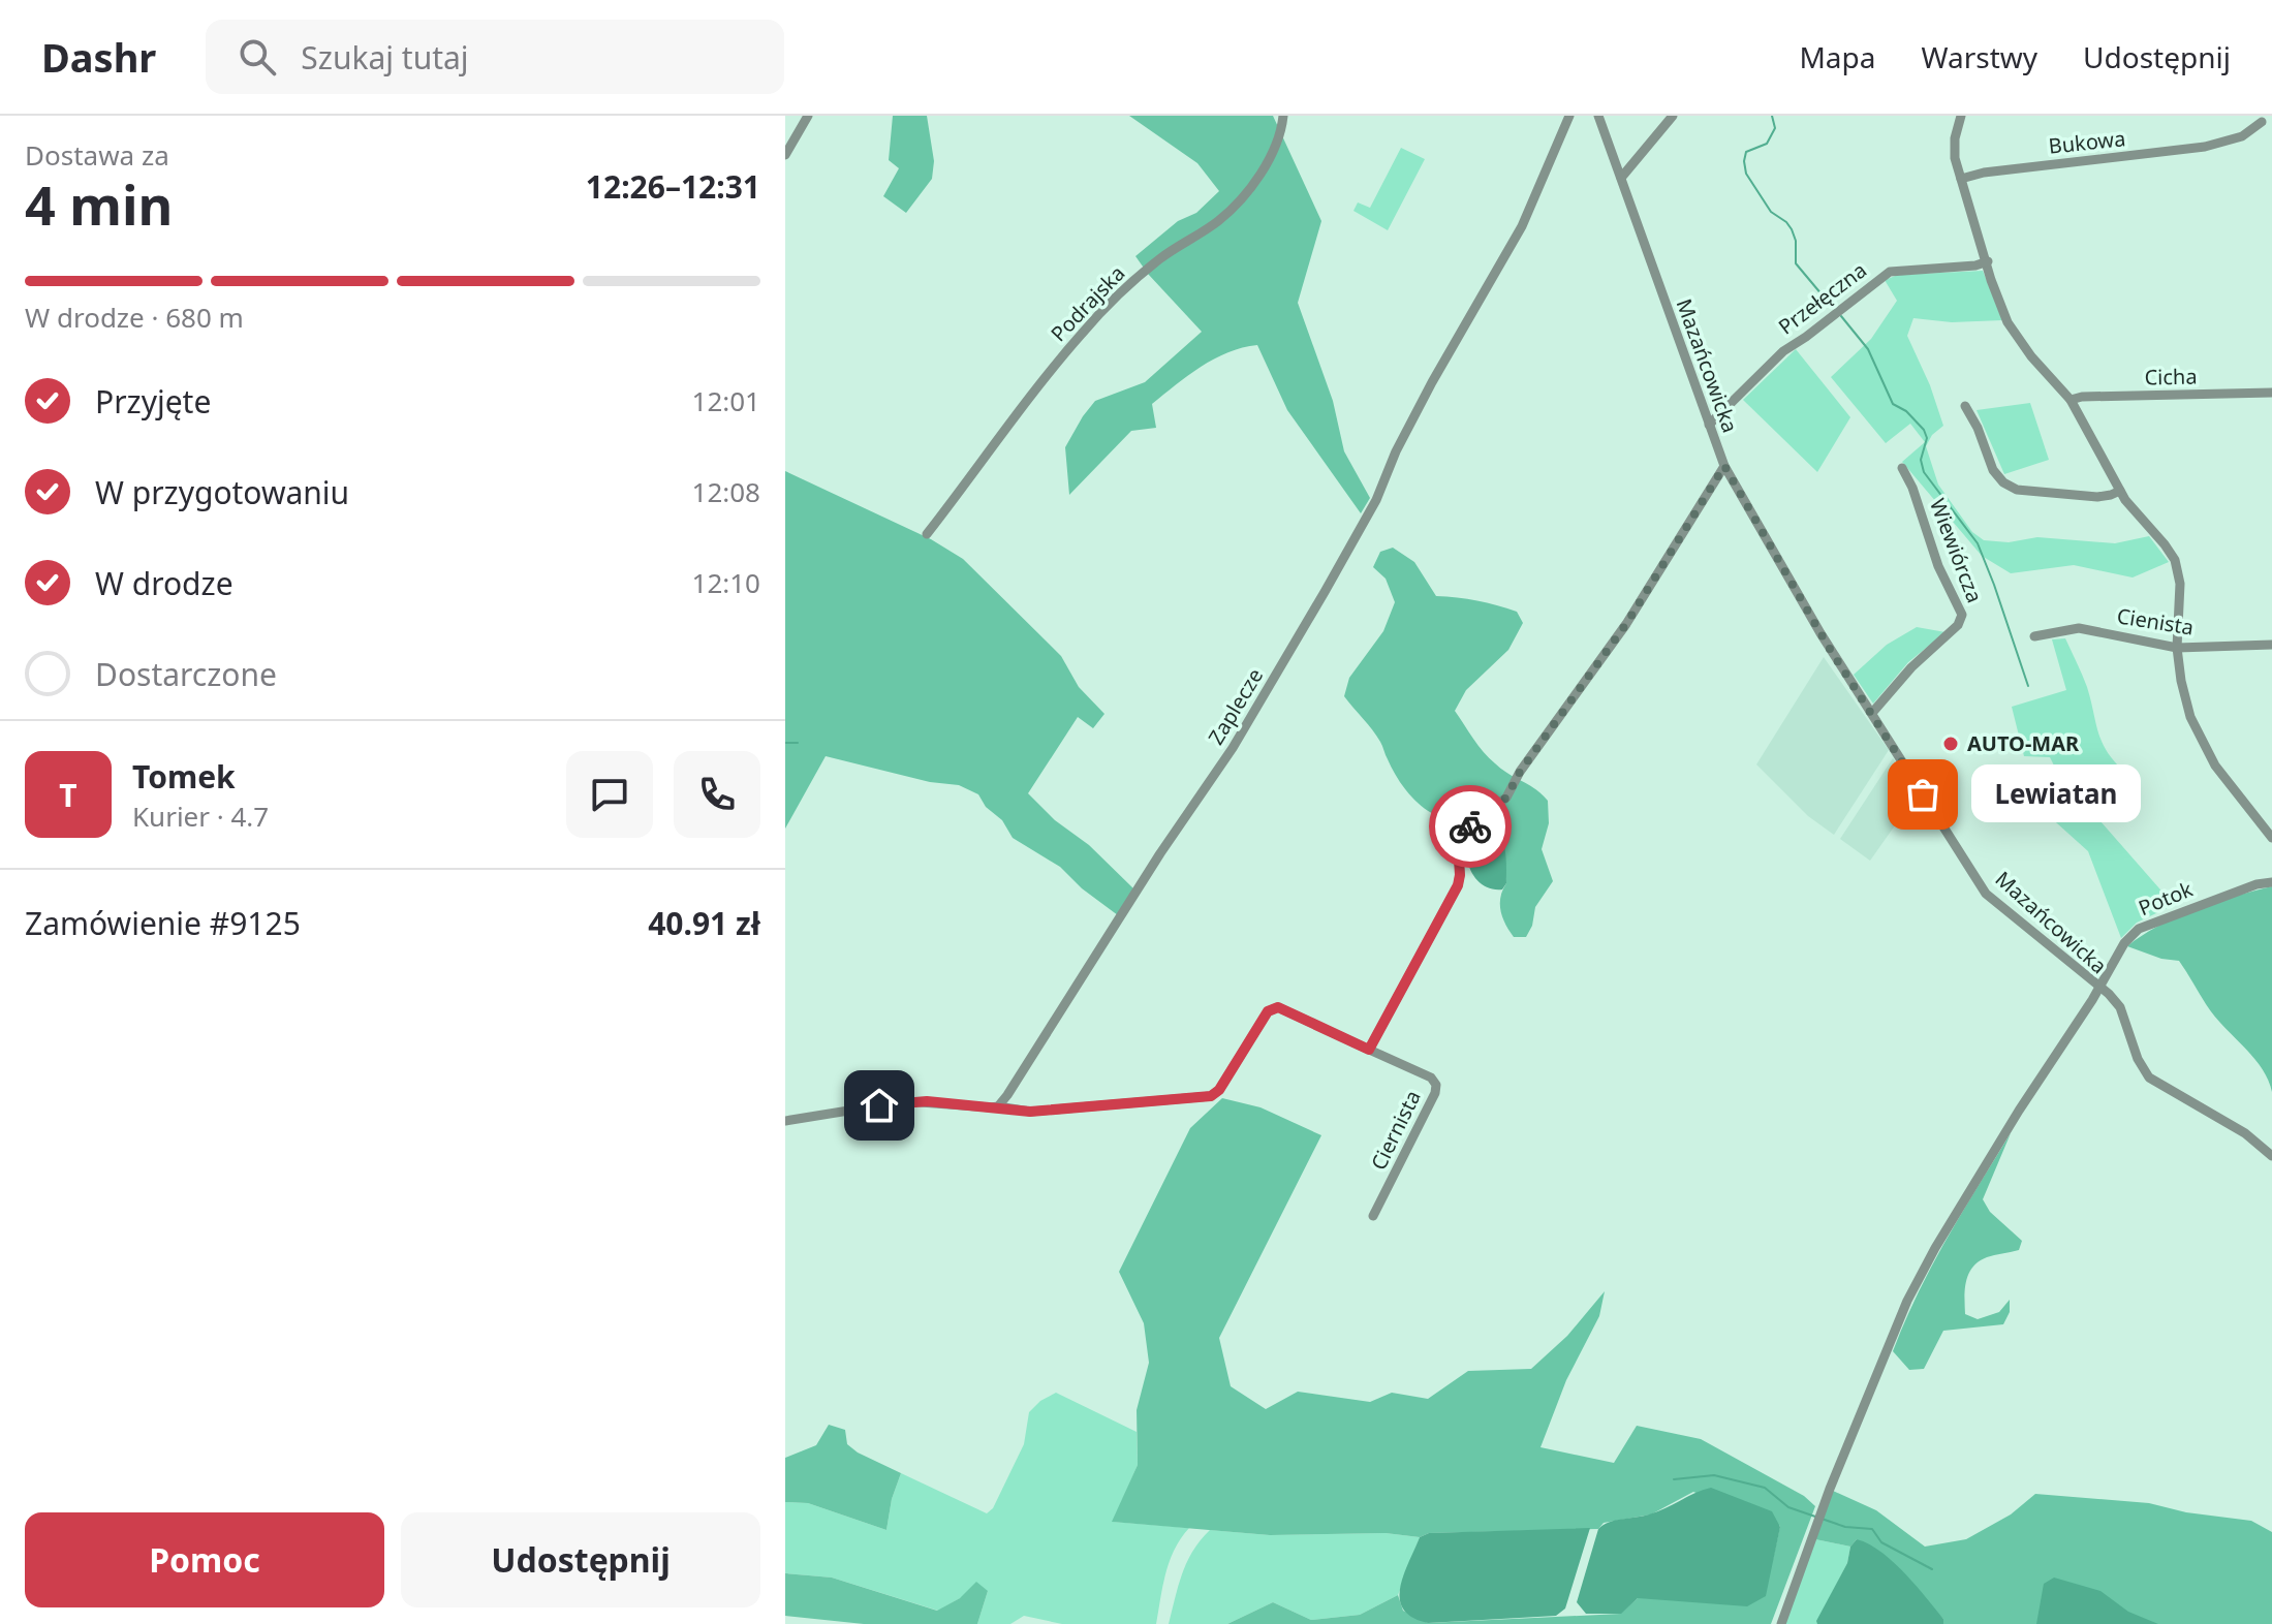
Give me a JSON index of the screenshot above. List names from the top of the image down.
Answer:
{
  "streets": {
    "street": [
      "Bukowa",
      "Przełęczna",
      "Podrajska",
      "Mazańcowicka",
      "Cicha",
      "Wiewiórcza",
      "Cienista",
      "Zaplecze",
      "Potok",
      "Ciernista"
    ]
  },
  "crossings": [
    ["Przełęczna", "Mazańcowicka"],
    ["Mazańcowicka", "Wiewiórcza"],
    ["Mazańcowicka", "Potok"],
    ["Zaplecze", "Ciernista"]
  ],
  "places": ["AUTO-MAR", "Lewiatan"],
  "page": {
    "header": "Dashr",
    "search": "Szukaj tutaj",
    "nav": ["Mapa", "Warstwy", "Udostępnij"],
    "heading": ["4 min", "Dostawa za", "12:26–12:31"],
    "panel": [
      "Tomek",
      "Kurier · 4.7",
      "Zamówienie #9125",
      "40.91 zł"
    ],
    "bar": "W drodze · 680 m",
    "list": [
      ["Przyjęte", "12:01"],
      ["W przygotowaniu", "12:08"],
      ["W drodze", "12:10"],
      "Dostarczone"
    ],
    "round": "T",
    "bubble": "Lewiatan",
    "buttons": ["Pomoc", "Udostępnij"]
  }
}
